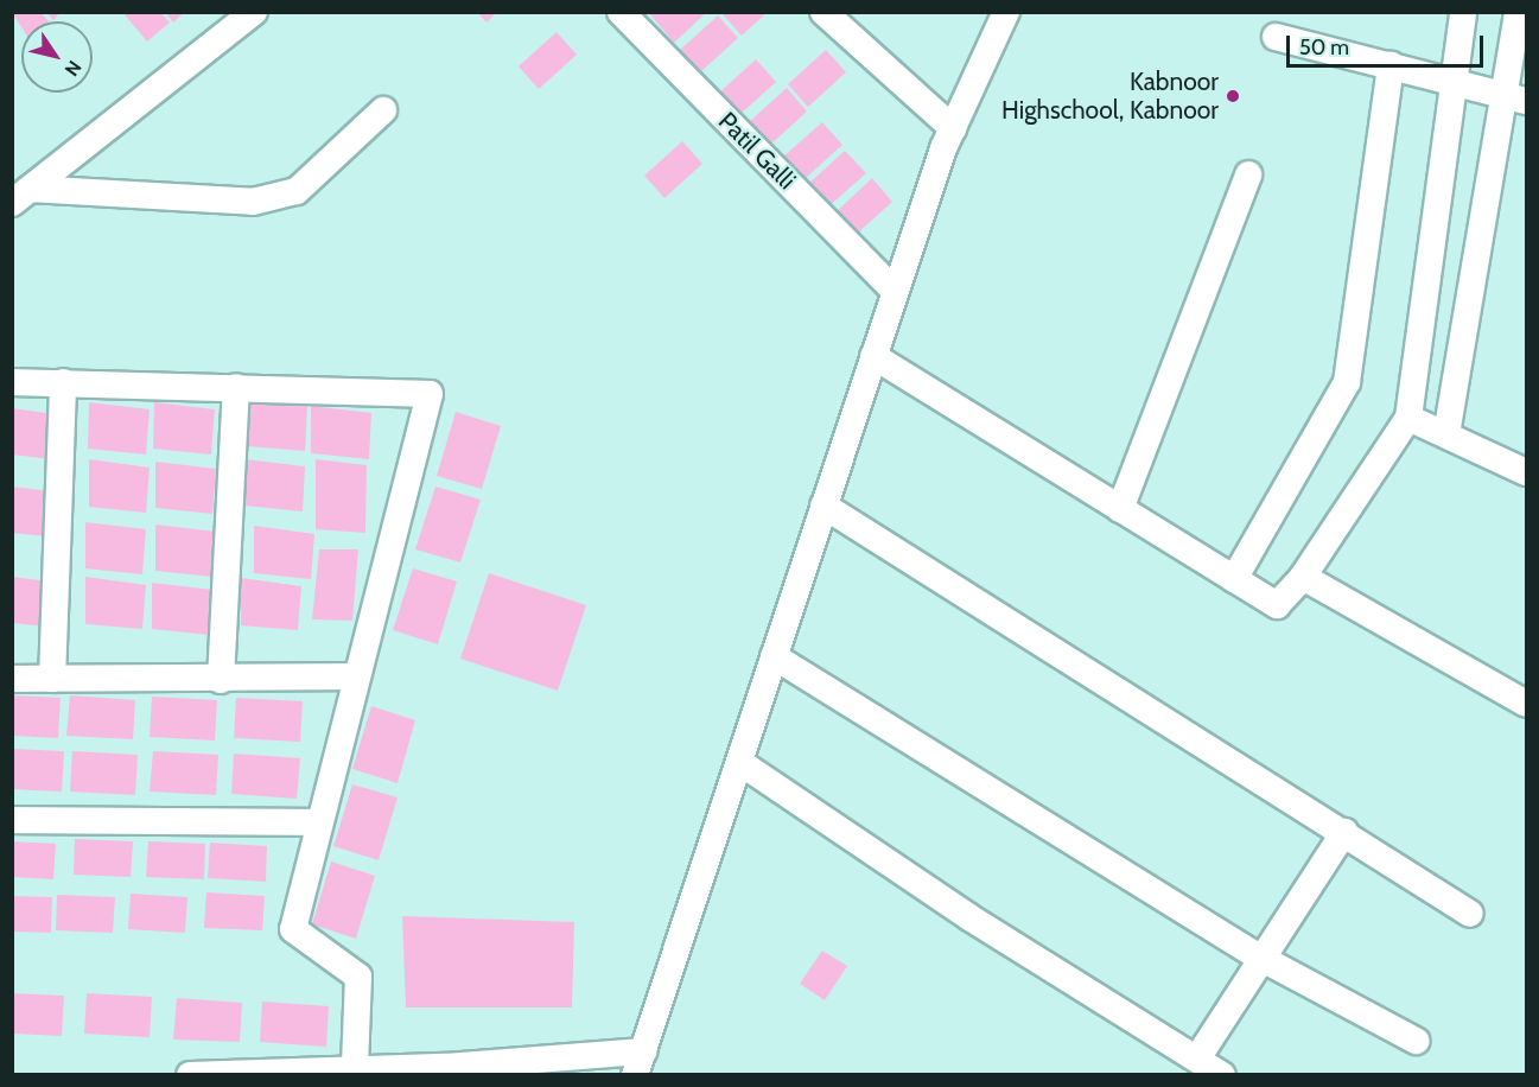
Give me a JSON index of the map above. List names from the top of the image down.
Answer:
{
  "streets": {
    "street": ["Patil Galli"]
  },
  "places": ["Kabnoor Highschool, Kabnoor"],
  "scale_bar": "50 m",
  "north": "bottom right"
}
